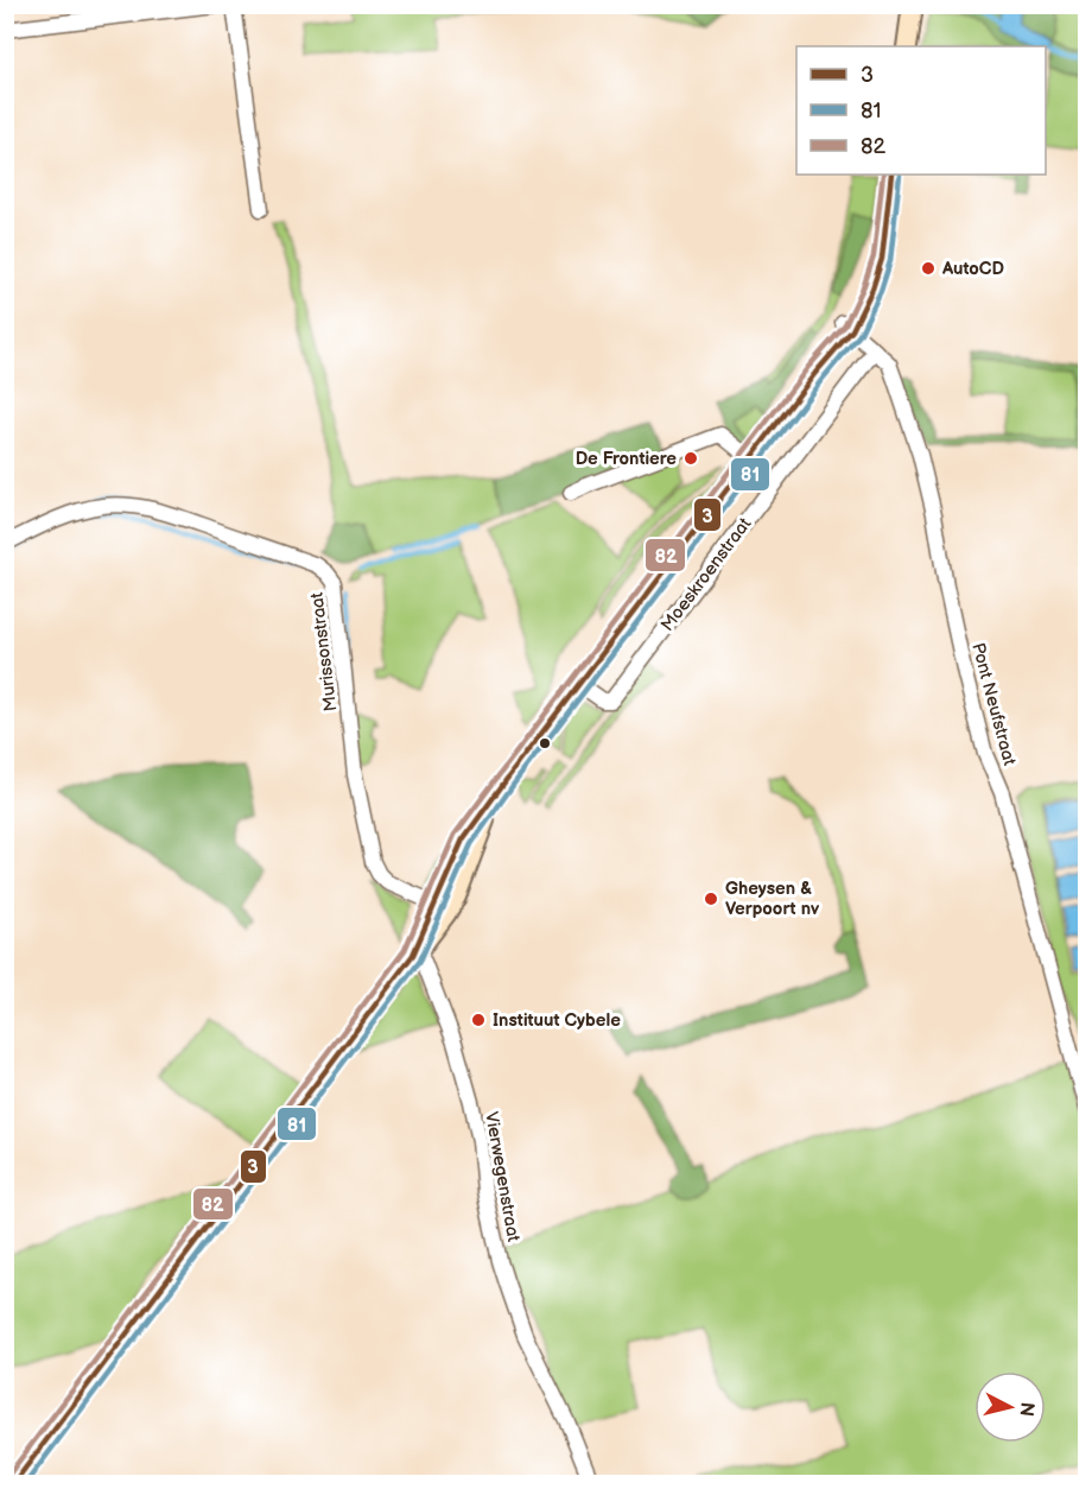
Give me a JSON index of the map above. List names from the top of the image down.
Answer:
{
  "streets": {
    "main road": ["Moeskroenstraat"],
    "street": ["Murissonstraat", "Pont Neufstraat", "Vierwegenstraat"]
  },
  "crossings": [
    ["Moeskroenstraat", "Murissonstraat"],
    ["Moeskroenstraat", "Pont Neufstraat"],
    ["Moeskroenstraat", "Vierwegenstraat"]
  ],
  "places": [
    "AutoCD",
    "De Frontiere",
    "Gheysen & Verpoort nv",
    "Instituut Cybele"
  ],
  "lines": ["transit line 3", "transit line 81", "transit line 82"],
  "legend": ["3", "81", "82"],
  "north": "right"
}
